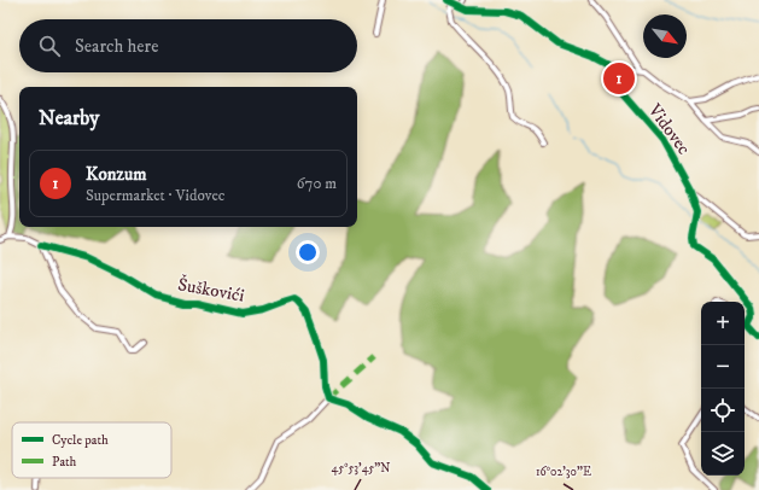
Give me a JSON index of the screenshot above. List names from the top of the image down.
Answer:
{
  "streets": {
    "street": ["Vidovec", "Šuškovići"]
  },
  "legend": ["Cycle path", "Path"],
  "north": "bottom right",
  "page": {
    "search": "Search here",
    "pins": "1",
    "heading": "Nearby",
    "list": [
      {
        "mark": "1",
        "name": "Konzum",
        "note": "Supermarket · Vidovec",
        "value": "670 m"
      }
    ],
    "map_buttons": ["+", "−"]
  },
  "coordinates": ["45°53'45\"N", "16°02'30\"E"]
}
